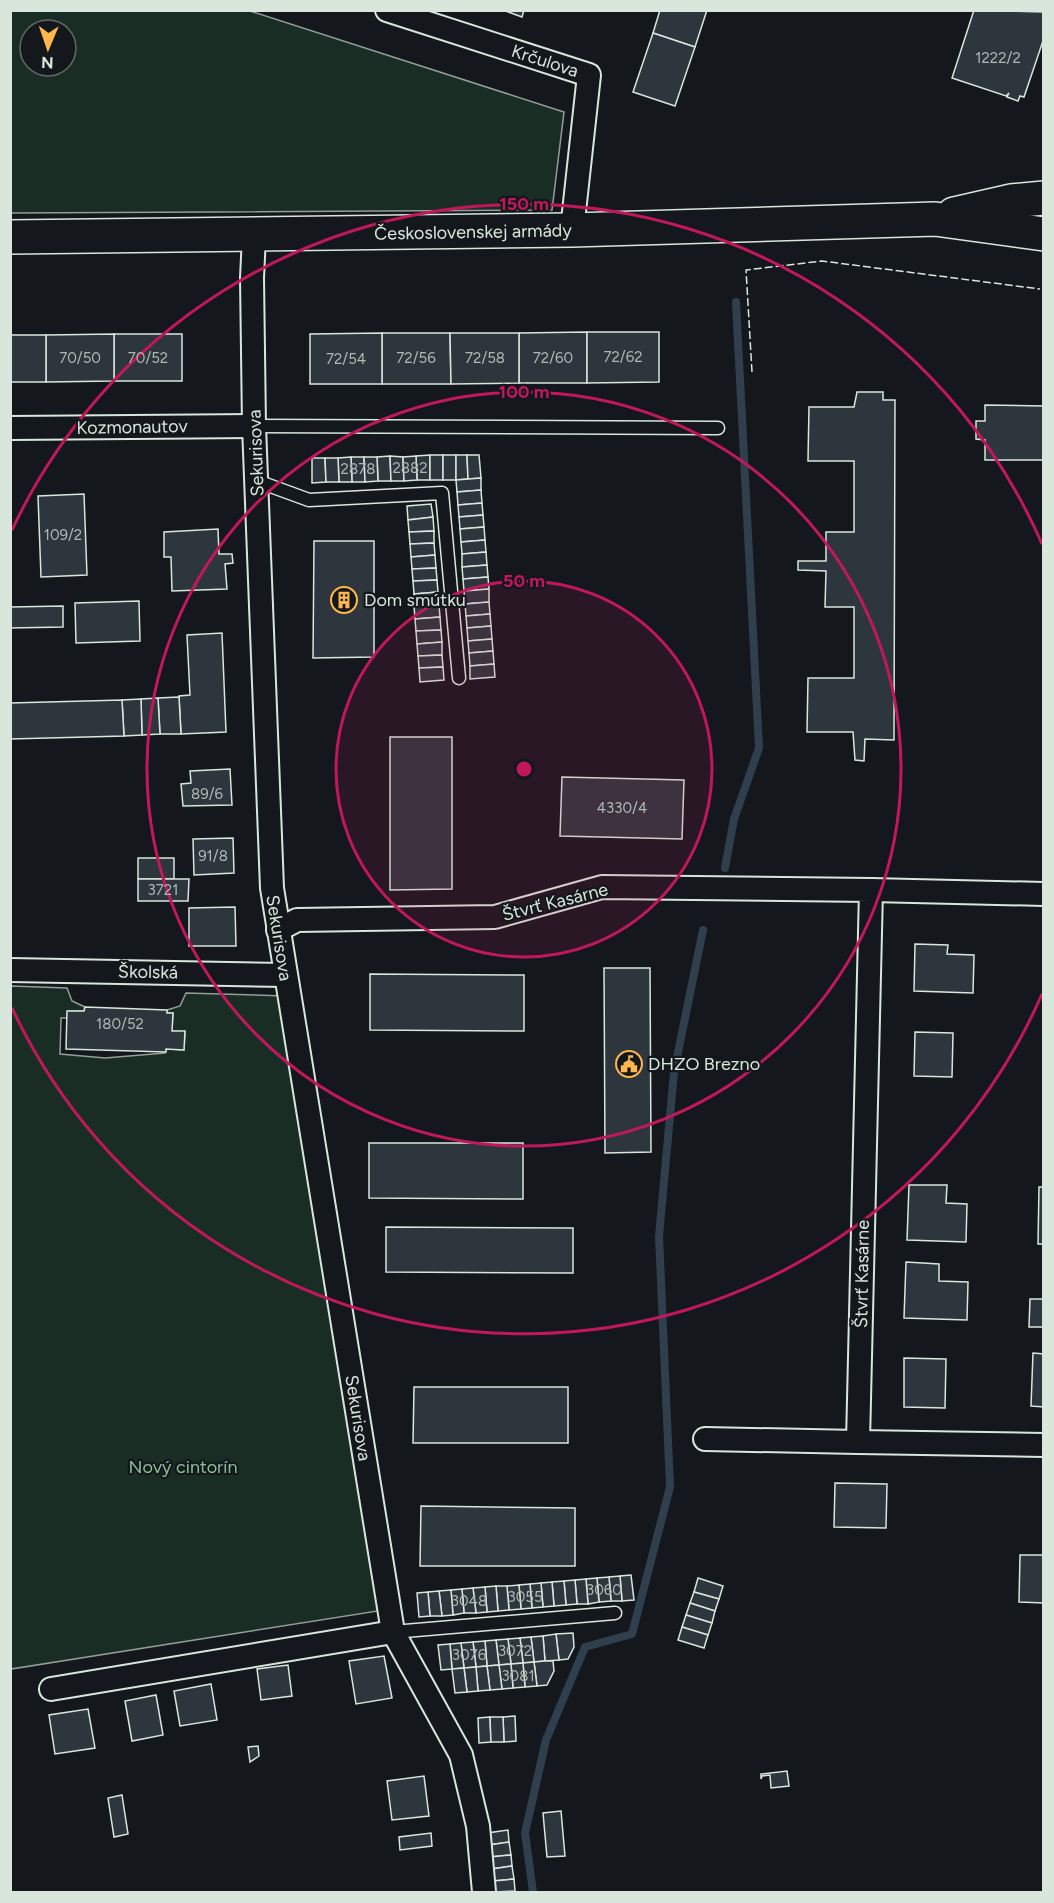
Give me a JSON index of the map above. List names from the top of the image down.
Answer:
{
  "streets": {
    "main road": ["Československej armády"],
    "street": [
      "Krčulova",
      "Kozmonautov",
      "Sekurisova",
      "Štvrť Kasárne",
      "Školská"
    ]
  },
  "crossings": [
    ["Krčulova", "Československej armády"],
    ["Československej armády", "Sekurisova"],
    ["Kozmonautov", "Sekurisova"],
    ["Sekurisova", "Štvrť Kasárne"],
    ["Sekurisova", "Školská"]
  ],
  "parks": ["Nový cintorín"],
  "places": {
    "building": ["Dom smútku"],
    "public building": ["DHZO Brezno"]
  },
  "house_numbers": [
    "1222/2",
    "72/62",
    "70/50",
    "70/52",
    "72/56",
    "72/58",
    "72/60",
    "72/54",
    "2882",
    "2878",
    "109/2",
    "89/6",
    "4330/4",
    "91/8",
    "3721",
    "180/52",
    "3060",
    "3055",
    "3048",
    "3072",
    "3076",
    "3081"
  ],
  "north": "bottom",
  "rings": ["150 m", "100 m", "50 m"]
}
